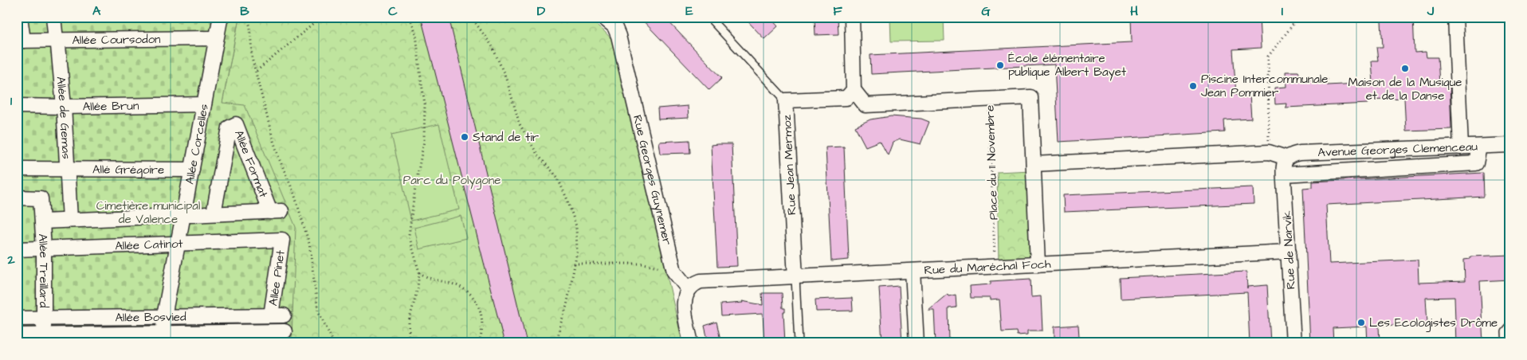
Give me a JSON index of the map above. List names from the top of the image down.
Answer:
{
  "streets": {
    "street": [
      "Allée Coursodon",
      "Allée Brun",
      "Allée de Gemas",
      "Allée Corcelles",
      "Avenue Georges Clemenceau",
      "Place du 11 Novembre",
      "Allée Format",
      "Rue Jean Mermoz",
      "Allé Grégoire",
      "Rue Georges Guynemer",
      "Allée Catinot",
      "Rue de Narvik",
      "Rue du Maréchal Foch",
      "Allée Treillard",
      "Allée Pinet",
      "Allée Bosvied"
    ]
  },
  "crossings": [
    ["Allée Coursodon", "Allée de Gemas"],
    ["Allée Coursodon", "Allée Corcelles"],
    ["Allée Brun", "Allée de Gemas"],
    ["Allée Brun", "Allée Corcelles"],
    ["Allée de Gemas", "Allé Grégoire"],
    ["Allée Corcelles", "Allé Grégoire"],
    ["Allée Corcelles", "Allée Catinot"],
    ["Allée Corcelles", "Allée Bosvied"],
    ["Avenue Georges Clemenceau", "Rue de Narvik"],
    ["Place du 11 Novembre", "Rue du Maréchal Foch"],
    ["Rue Jean Mermoz", "Rue du Maréchal Foch"],
    ["Rue Georges Guynemer", "Rue du Maréchal Foch"],
    ["Allée Catinot", "Allée Treillard"],
    ["Allée Catinot", "Allée Pinet"],
    ["Rue de Narvik", "Rue du Maréchal Foch"],
    ["Allée Treillard", "Allée Bosvied"],
    ["Allée Pinet", "Allée Bosvied"]
  ],
  "parks": ["Parc du Polygone", "Cimetière municipal de Valence"],
  "places": [
    "École élémentaire publique Albert Bayet",
    "Maison de la Musique et de la Danse",
    "Piscine Intercommunale Jean Pommier",
    "Stand de tir",
    "Les Ecologistes Drôme"
  ],
  "grid": {
    "columns": [
      "A",
      "B",
      "C",
      "D",
      "E",
      "F",
      "G",
      "H",
      "I",
      "J"
    ],
    "rows": ["1", "2"]
  }
}
